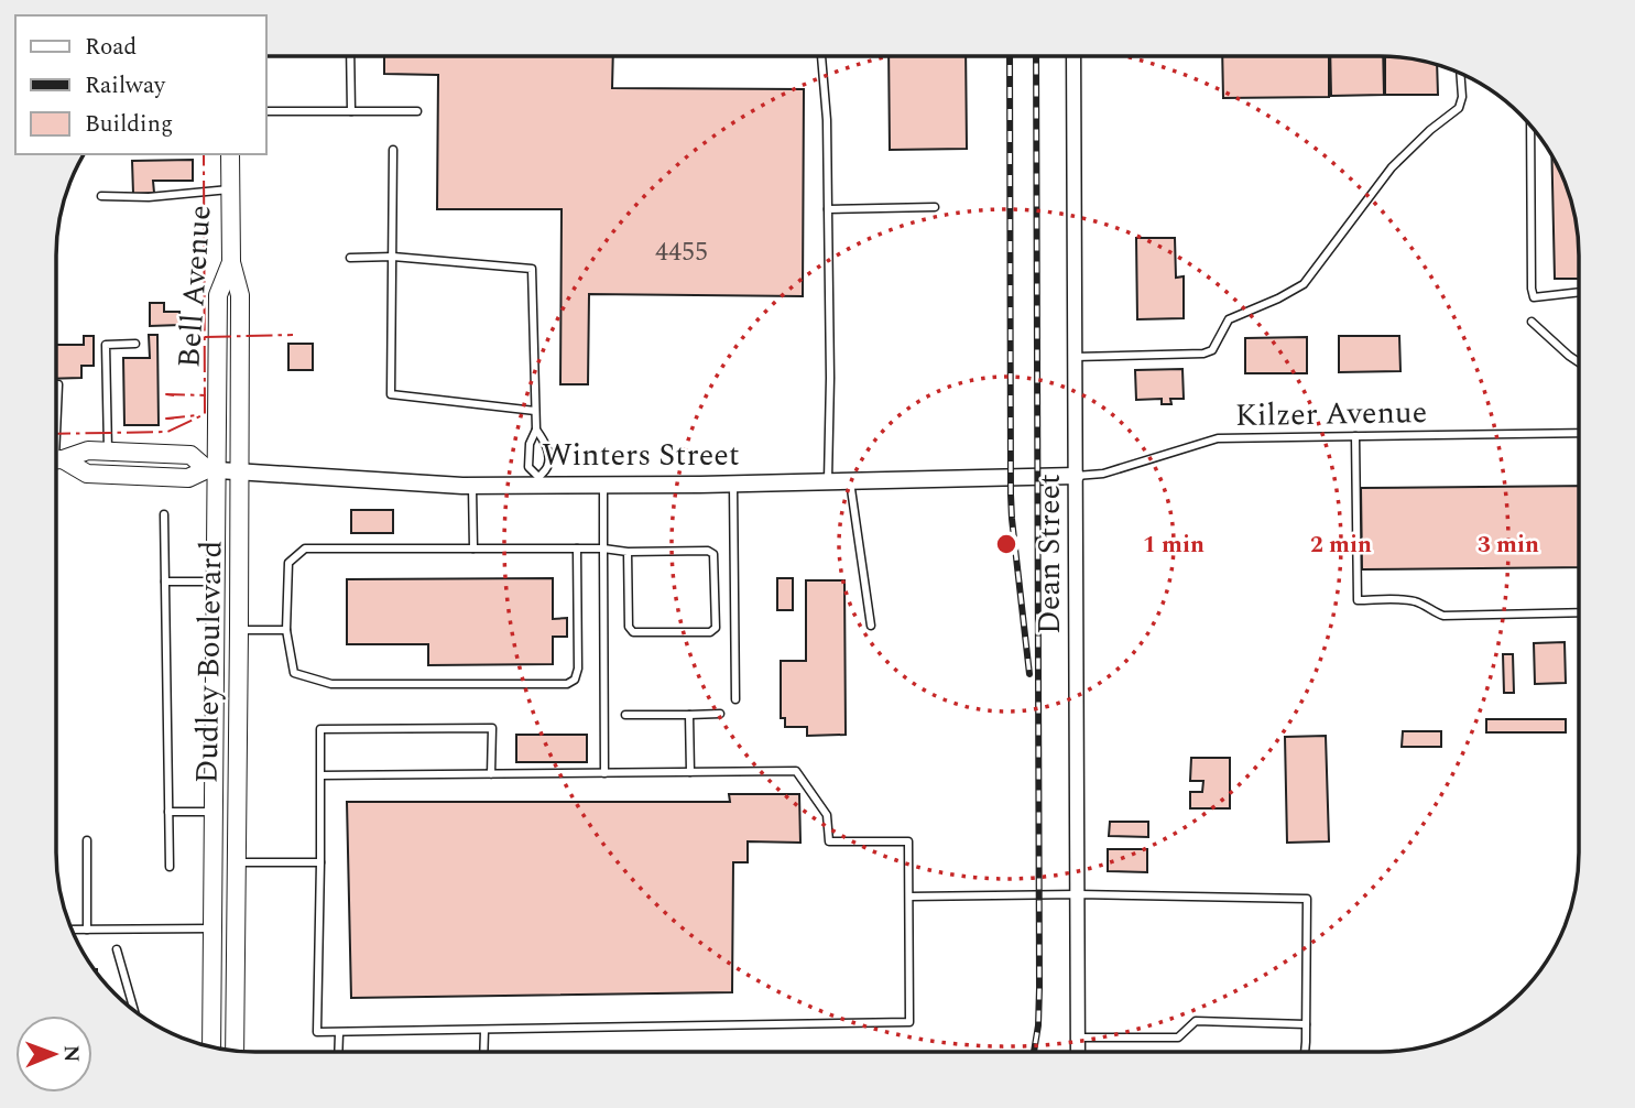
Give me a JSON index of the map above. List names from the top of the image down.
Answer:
{
  "streets": {
    "main road": ["Bell Avenue", "Winters Street", "Dudley Boulevard"],
    "street": ["Dean Street"],
    "lane": ["Kilzer Avenue"]
  },
  "crossings": [
    ["Bell Avenue", "Winters Street"],
    ["Bell Avenue", "Dudley Boulevard"],
    ["Kilzer Avenue", "Winters Street"],
    ["Kilzer Avenue", "Dean Street"],
    ["Winters Street", "Dean Street"],
    ["Winters Street", "Dudley Boulevard"]
  ],
  "house_numbers": ["4455"],
  "legend": ["Road", "Railway", "Building"],
  "north": "right",
  "rings": ["1 min", "2 min", "3 min"]
}
